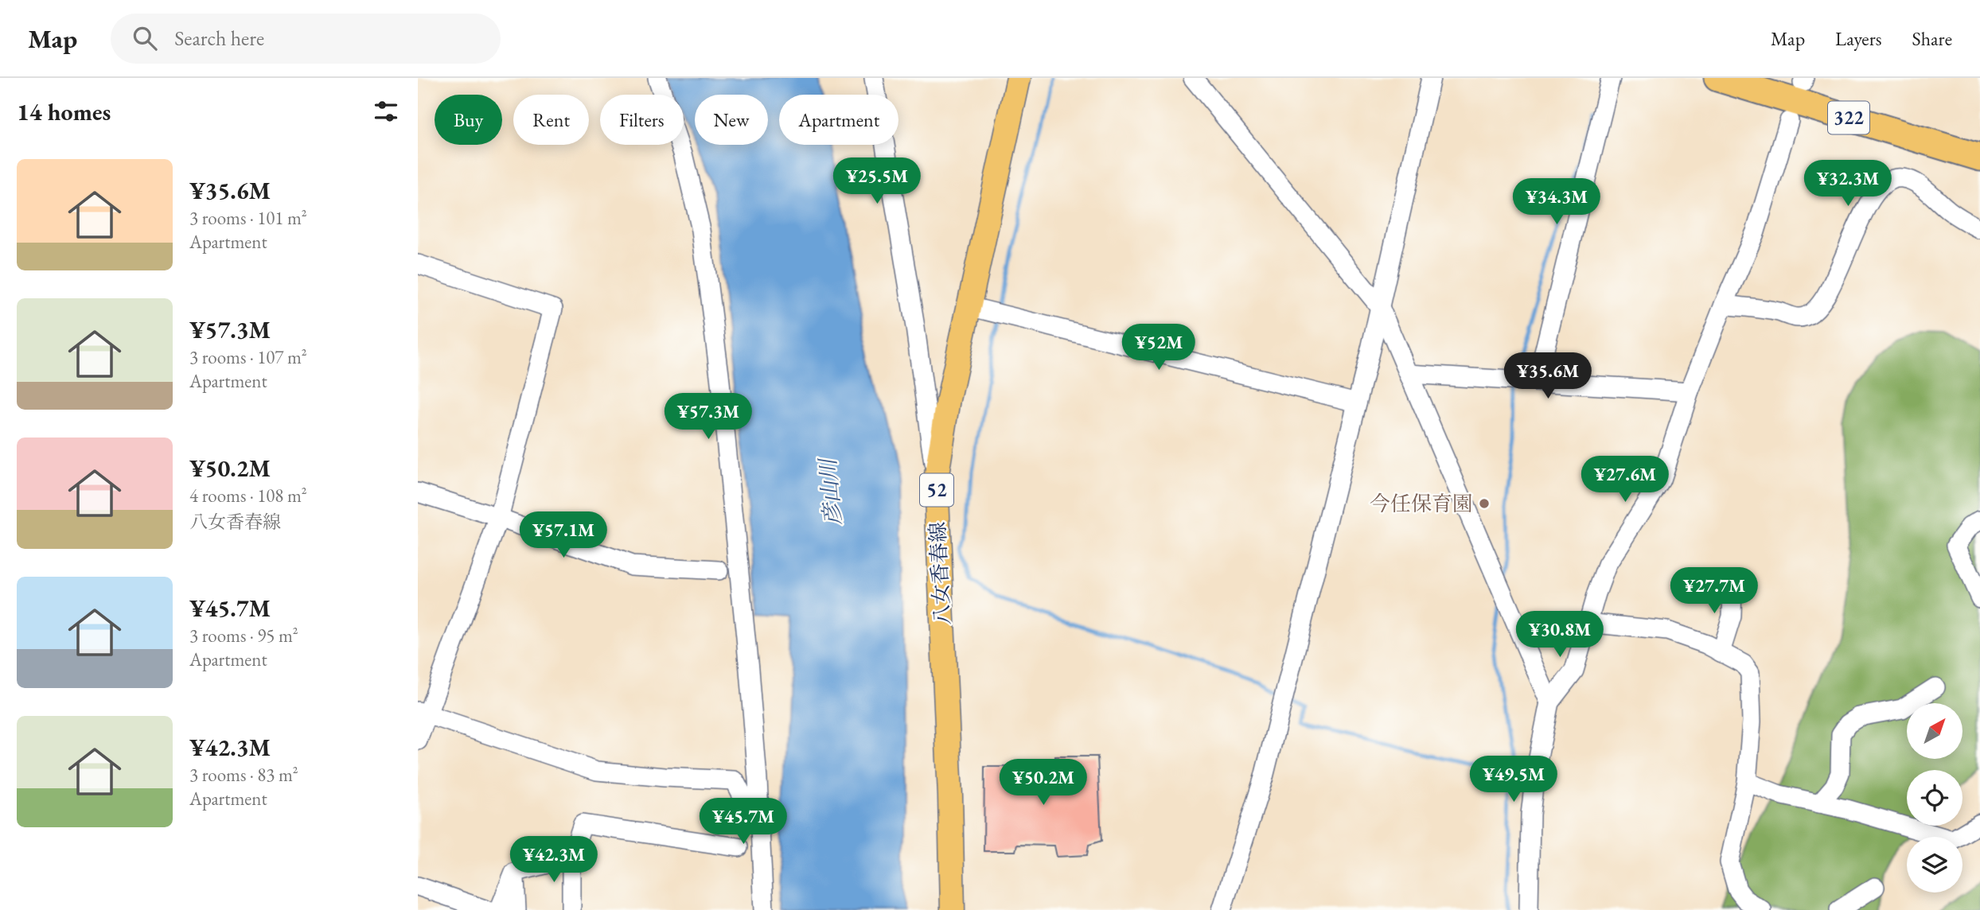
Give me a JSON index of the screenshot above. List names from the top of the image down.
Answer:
{
  "streets": {
    "highway": ["322"],
    "main road": ["52", "八女香春線"]
  },
  "water": ["彦山川"],
  "places": ["今任保育園"],
  "north": "top right",
  "page": {
    "header": "Map",
    "search": "Search here",
    "nav": ["Map", "Layers", "Share"],
    "heading": "14 homes",
    "chip": [
      "Buy",
      "Rent",
      "Filters",
      "New",
      "Apartment"
    ],
    "list": [
      {
        "name": "¥35.6M",
        "note": "3 rooms · 101 m² · Apartment"
      },
      {
        "name": "¥57.3M",
        "note": "3 rooms · 107 m² · Apartment"
      },
      {
        "name": "¥50.2M",
        "note": "4 rooms · 108 m² · 八女香春線"
      },
      {
        "name": "¥45.7M",
        "note": "3 rooms · 95 m² · Apartment"
      },
      {
        "name": "¥42.3M",
        "note": "3 rooms · 83 m² · Apartment"
      }
    ],
    "price": [
      "¥25.5M",
      "¥32.3M",
      "¥34.3M",
      "¥52M",
      "¥35.6M",
      "¥57.3M",
      "¥27.6M",
      "¥57.1M",
      "¥27.7M",
      "¥30.8M",
      "¥49.5M",
      "¥50.2M",
      "¥45.7M",
      "¥42.3M"
    ]
  }
}
